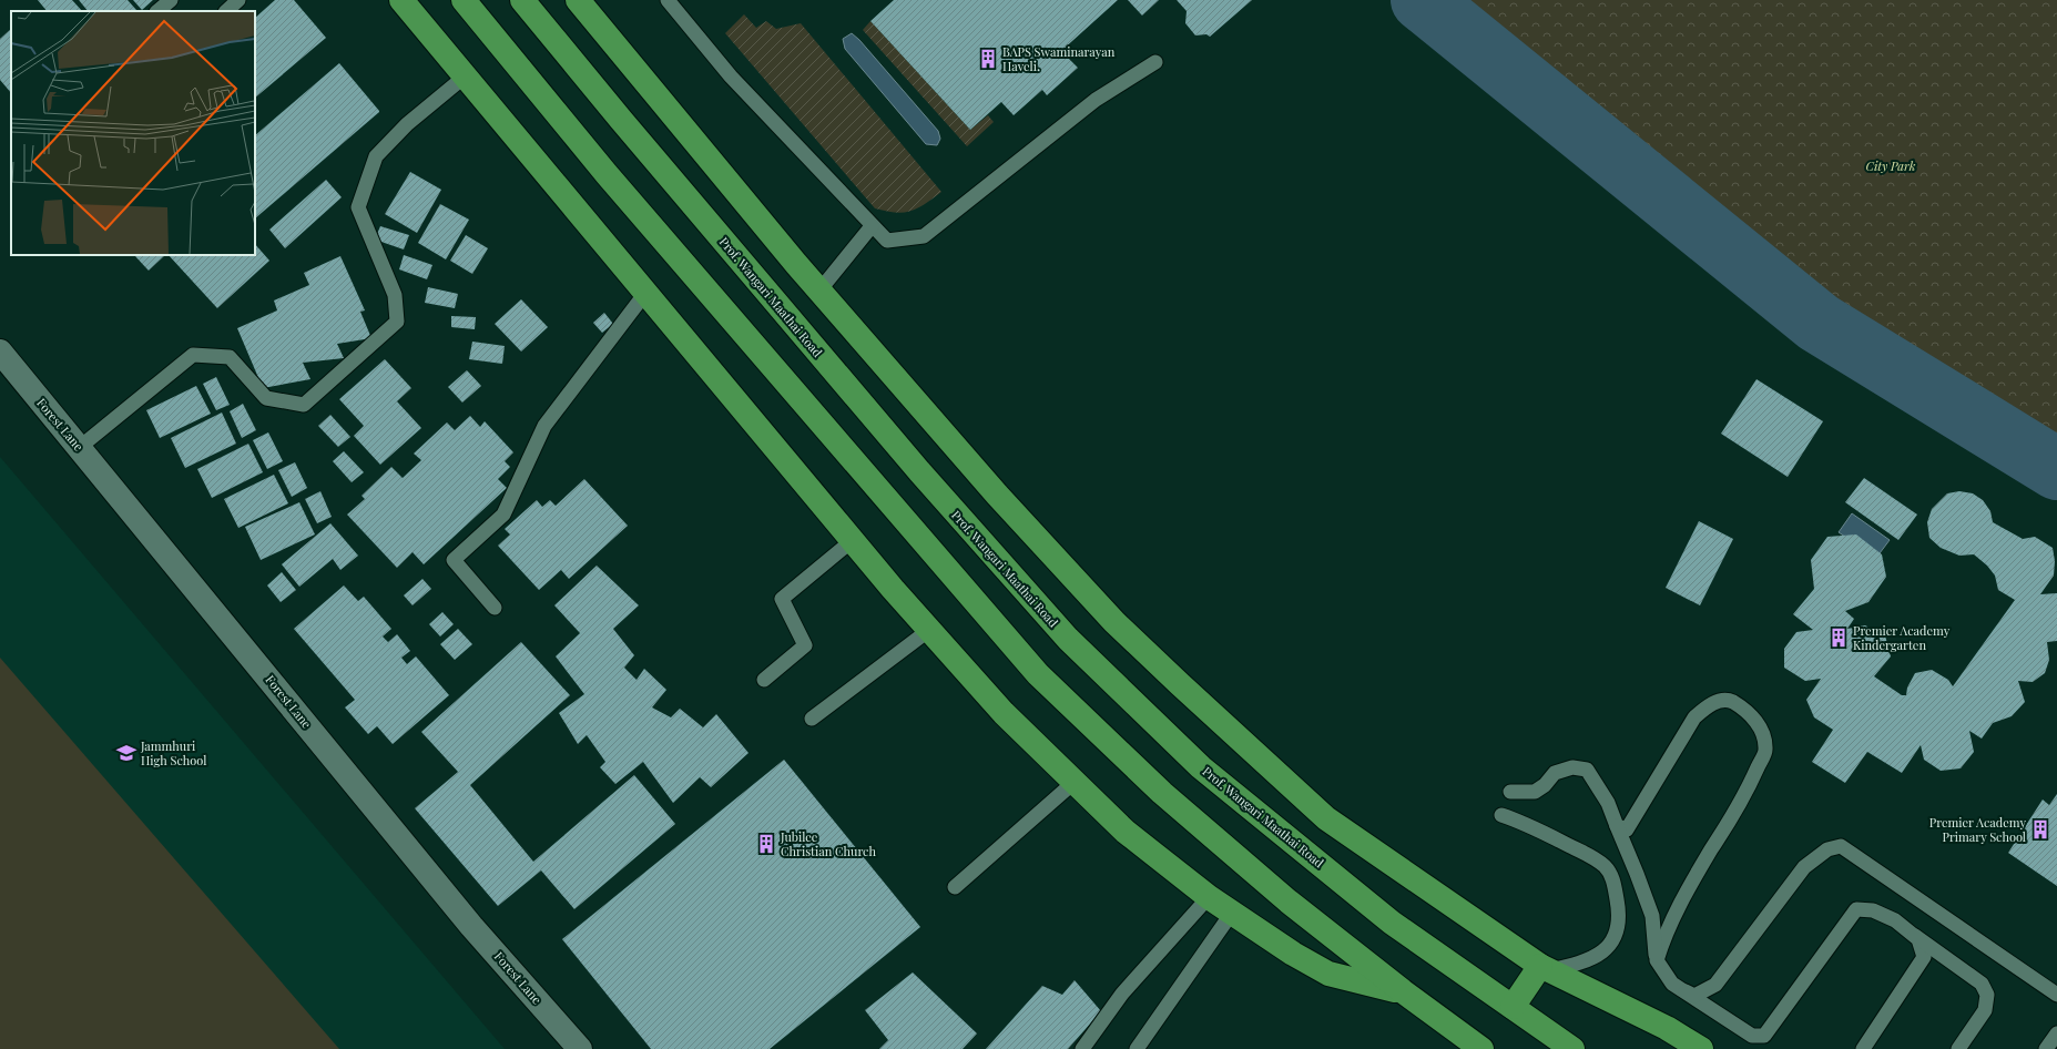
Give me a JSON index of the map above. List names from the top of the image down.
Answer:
{
  "streets": {
    "main road": ["Prof. Wangari Maathai Road"],
    "street": ["Forest Lane"]
  },
  "parks": ["City Park"],
  "places": {
    "building": [
      "BAPS Swaminarayan Haveli.",
      "Premier Academy Kindergarten",
      "Premier Academy Primary School",
      "Jubilee Christian Church"
    ],
    "school or university": ["Jammhuri High School"]
  }
}
